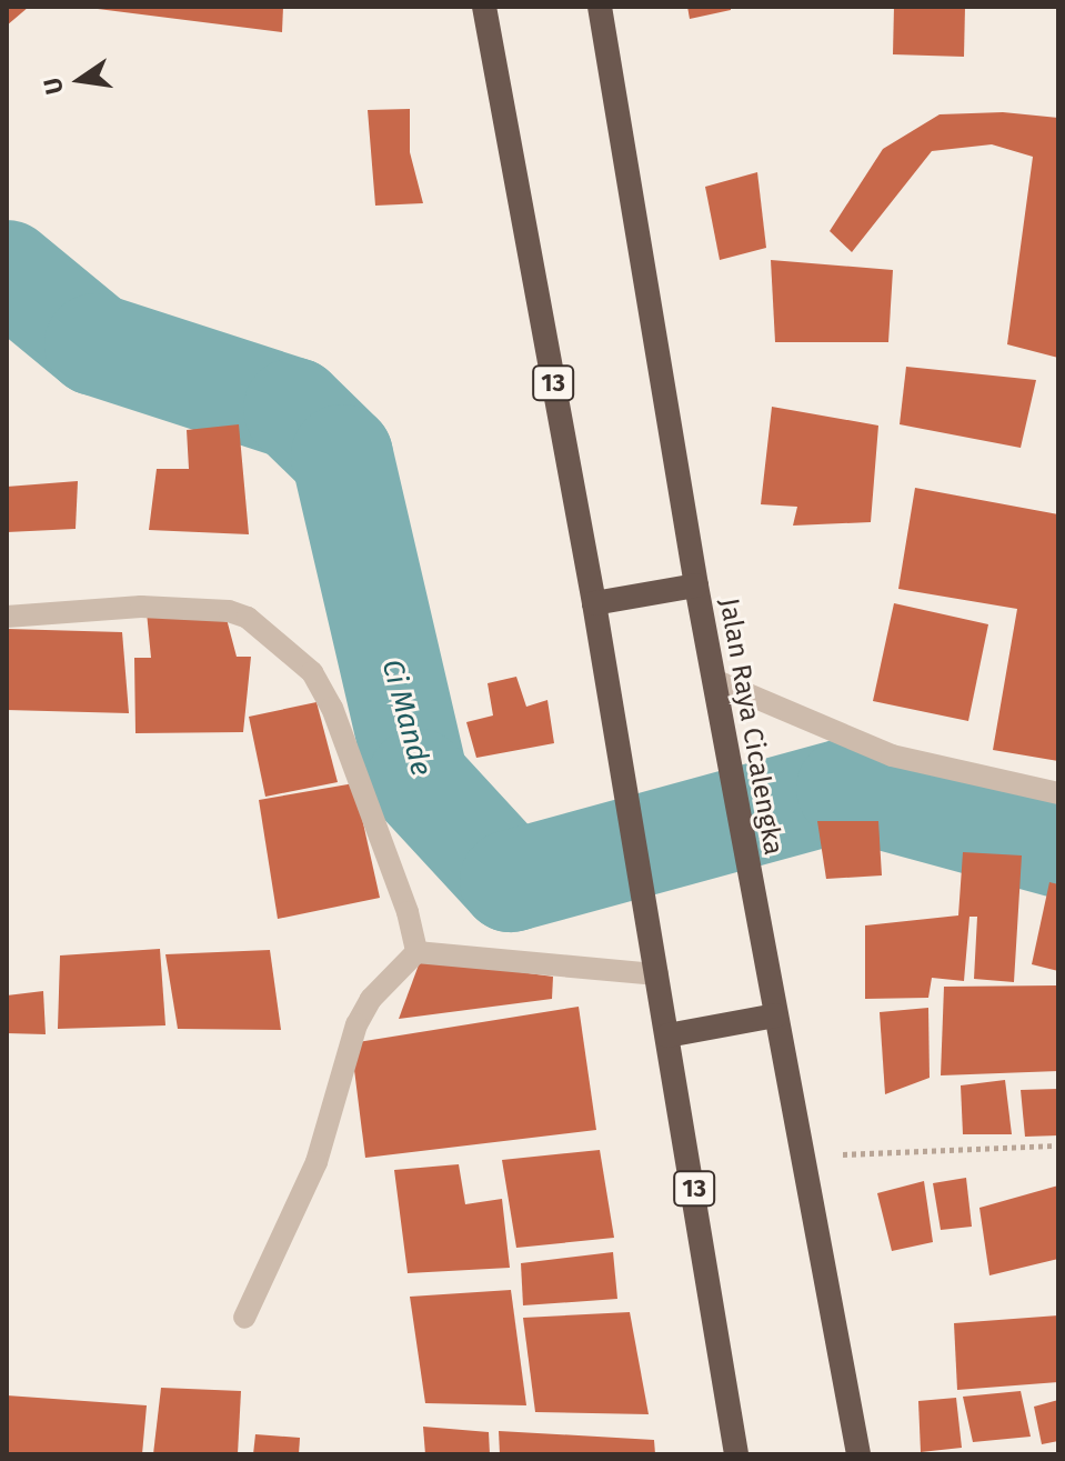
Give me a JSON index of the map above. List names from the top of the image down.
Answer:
{
  "streets": {
    "highway": ["13", "Jalan Raya Cicalengka"]
  },
  "water": ["Ci Mande"],
  "north": "left"
}
